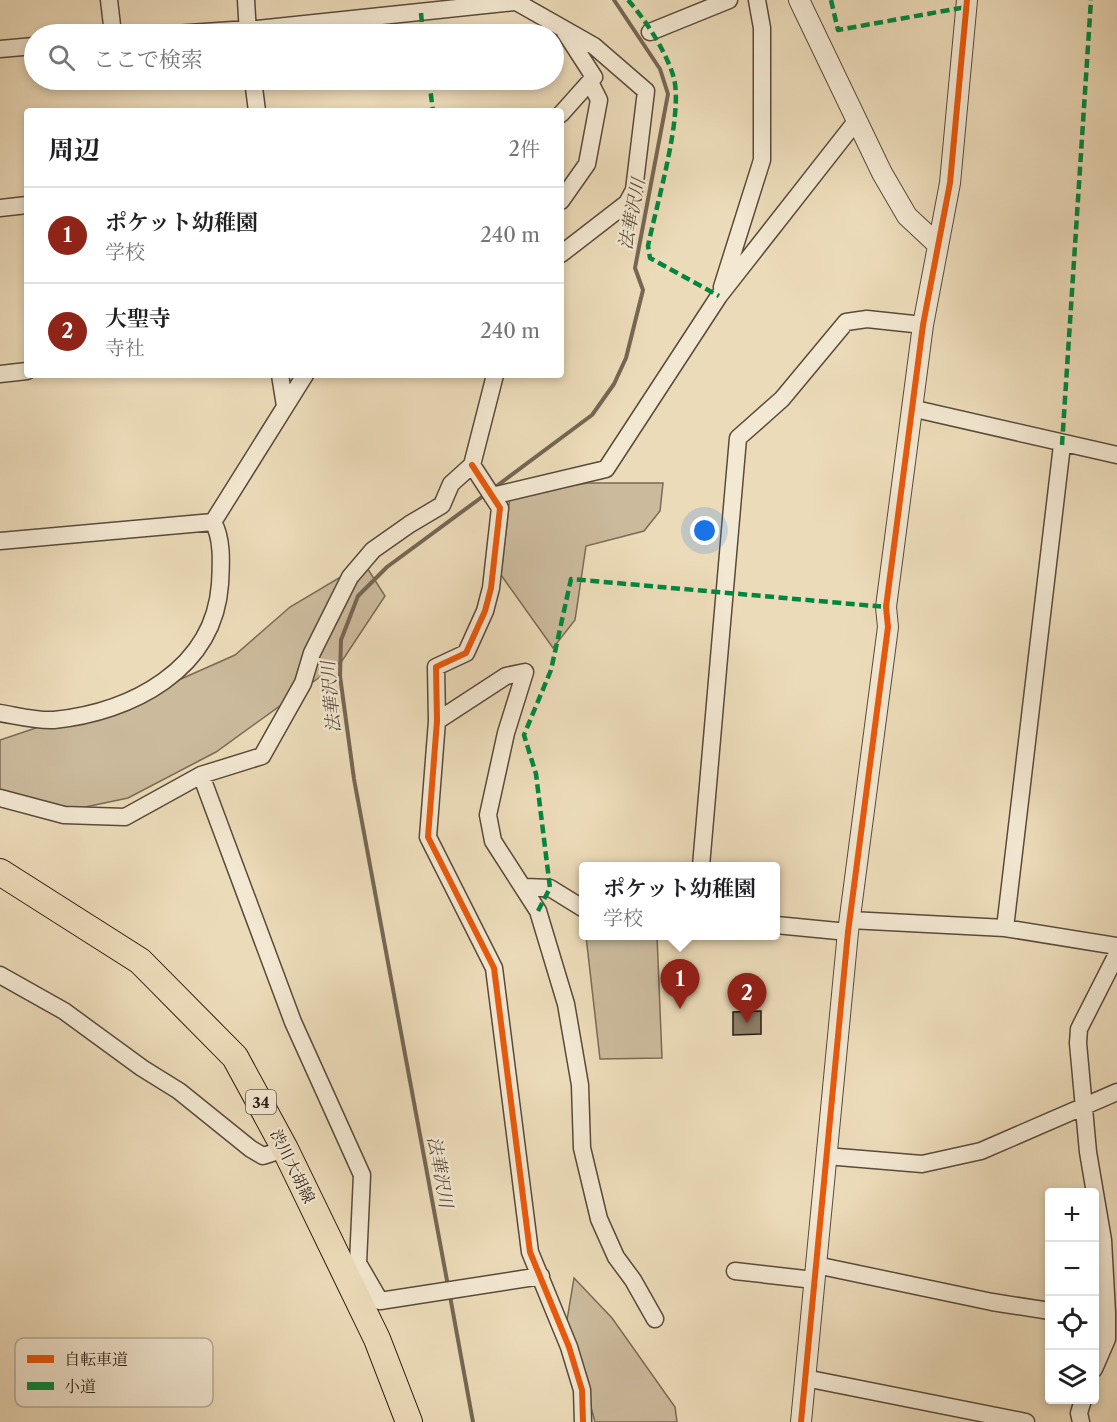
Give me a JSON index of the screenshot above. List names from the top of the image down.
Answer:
{
  "streets": {
    "main road": ["34", "渋川大胡線"]
  },
  "water": ["法華沢川"],
  "legend": ["自転車道", "小道"],
  "page": {
    "search": "ここで検索",
    "heading": ["周辺", "2件"],
    "list": [
      {
        "mark": "1",
        "name": "ポケット幼稚園",
        "note": "学校",
        "value": "240 m"
      },
      {
        "mark": "2",
        "name": "大聖寺",
        "note": "寺社",
        "value": "240 m"
      }
    ],
    "popup": ["ポケット幼稚園", "学校"],
    "pins": ["1", "2"],
    "map_buttons": ["+", "−"]
  }
}
